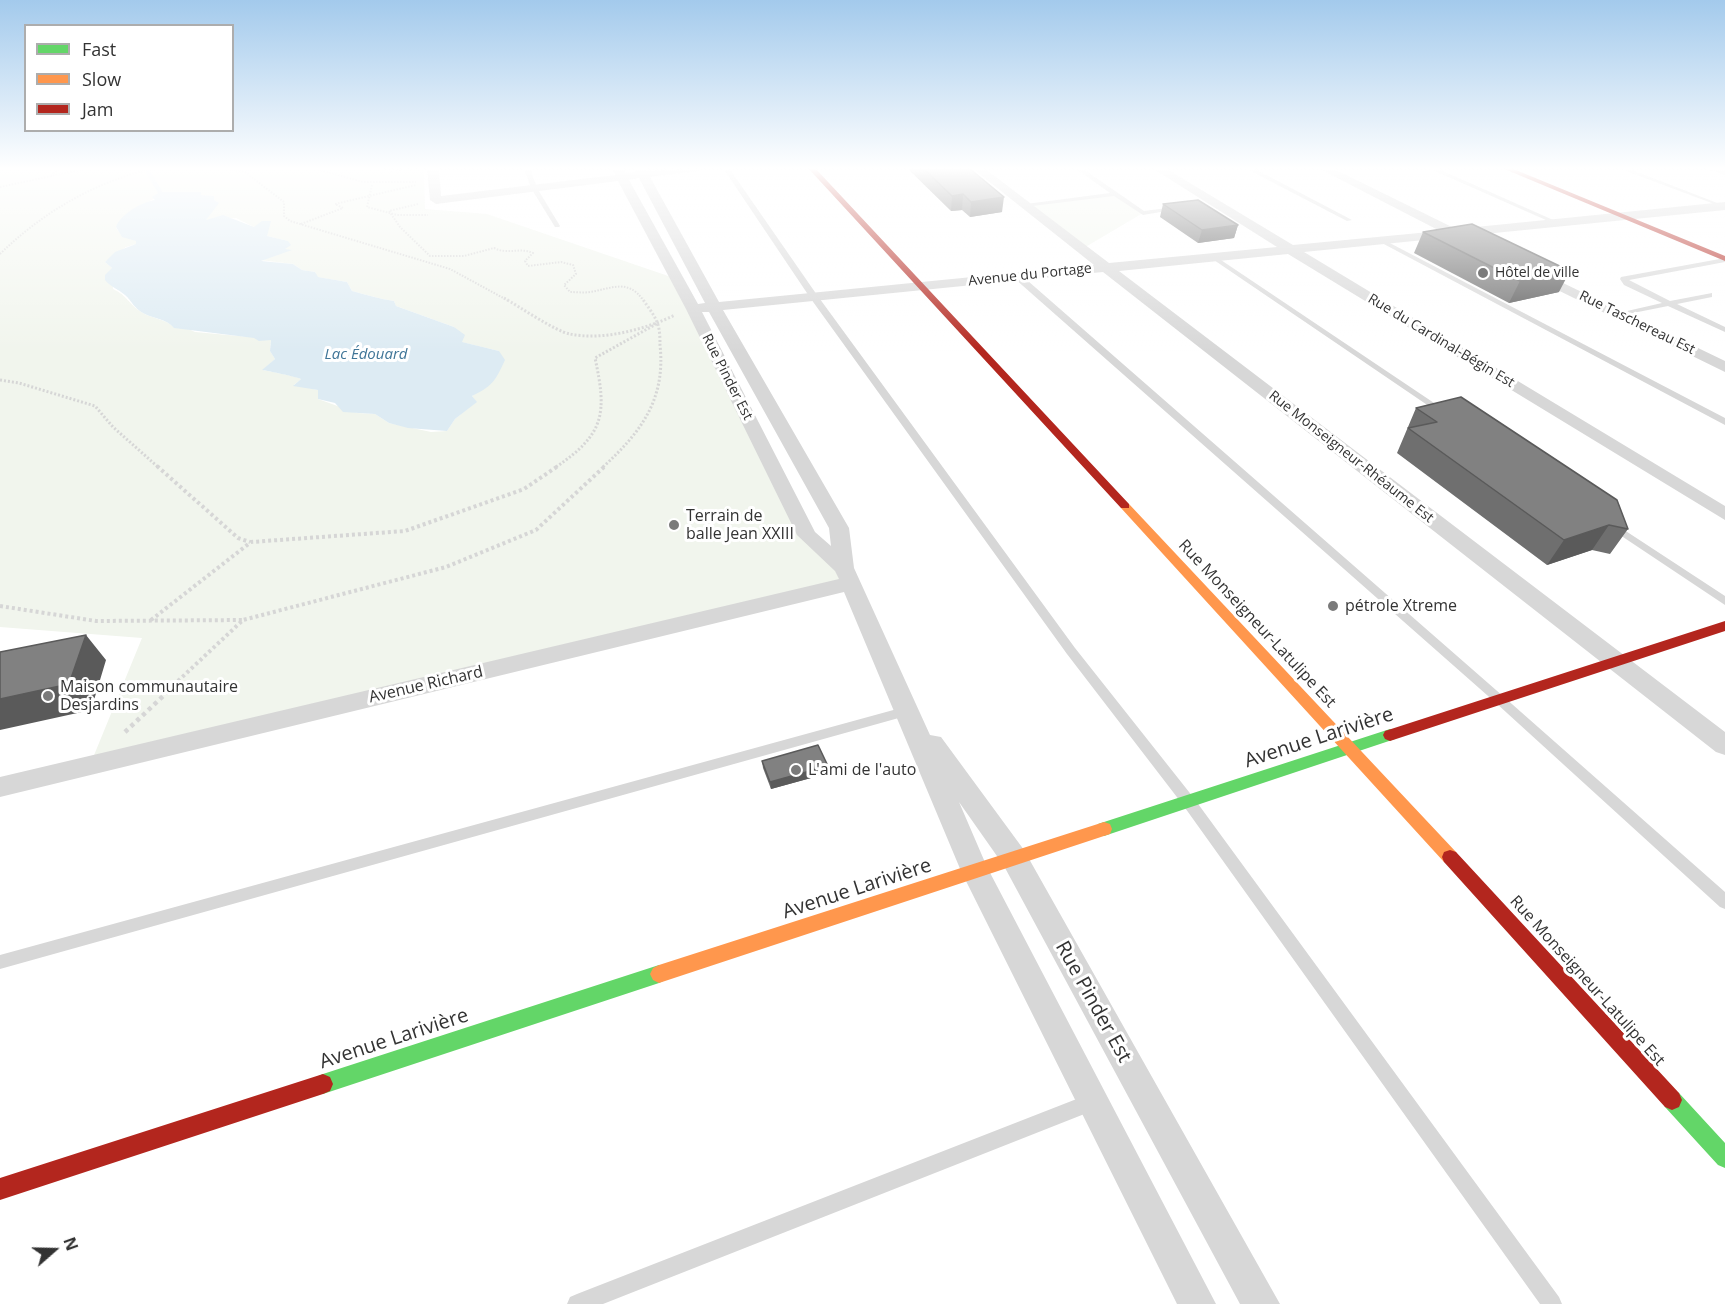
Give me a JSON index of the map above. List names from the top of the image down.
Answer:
{
  "streets": {
    "street": [
      "Avenue du Portage",
      "Rue Taschereau Est",
      "Rue du Cardinal-Bégin Est",
      "Rue Pinder Est",
      "Rue Monseigneur-Rhéaume Est",
      "Rue Monseigneur-Latulipe Est",
      "Avenue Richard",
      "Avenue Larivière"
    ]
  },
  "crossings": [
    ["Avenue du Portage", "Rue du Cardinal-Bégin Est"],
    ["Avenue du Portage", "Rue Pinder Est"],
    ["Avenue du Portage", "Rue Monseigneur-Rhéaume Est"],
    ["Avenue du Portage", "Rue Monseigneur-Latulipe Est"],
    ["Rue Pinder Est", "Avenue Richard"],
    ["Rue Pinder Est", "Avenue Larivière"],
    ["Rue Monseigneur-Rhéaume Est", "Avenue Larivière"],
    ["Rue Monseigneur-Latulipe Est", "Avenue Larivière"]
  ],
  "water": ["Lac Édouard"],
  "places": [
    "Hôtel de ville",
    "Terrain de balle Jean XXIII",
    "pétrole Xtreme",
    "Maison communautaire Desjardins",
    "L'ami de l'auto"
  ],
  "legend": ["Fast", "Slow", "Jam"],
  "north": "right"
}
